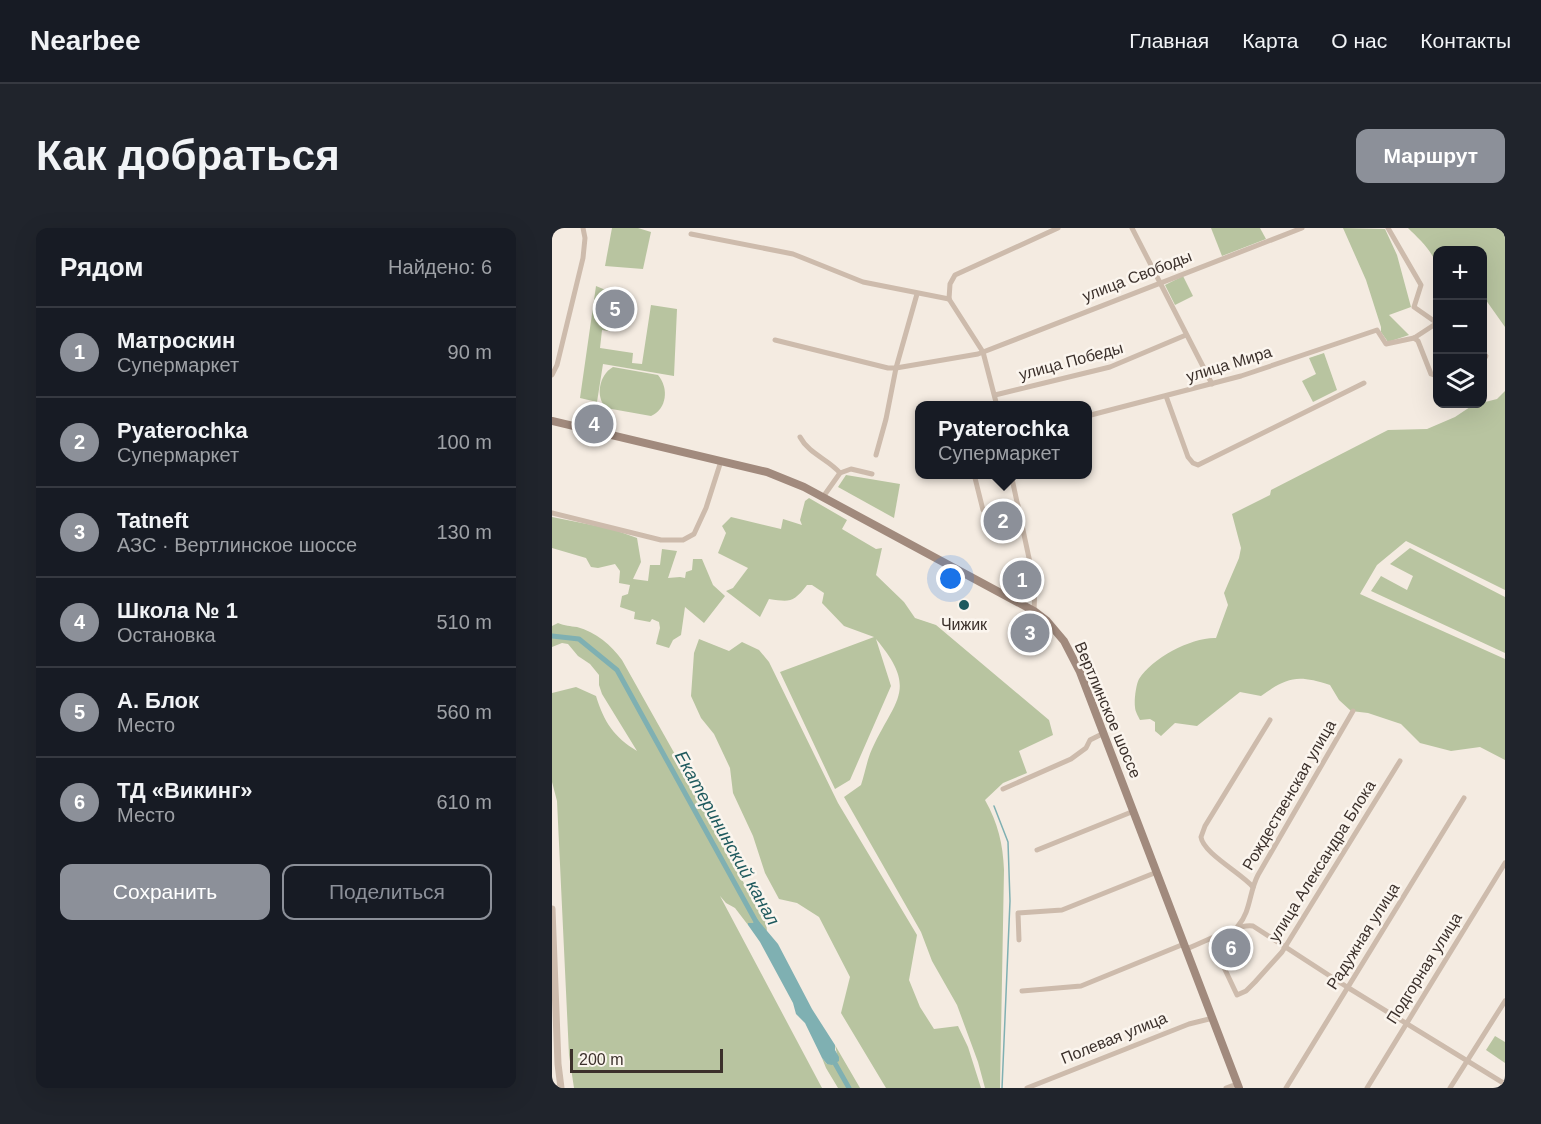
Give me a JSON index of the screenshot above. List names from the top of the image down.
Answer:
{
  "streets": {
    "main road": ["Вертлинское шоссе"],
    "street": [
      "улица Свободы",
      "улица Победы",
      "улица Мира",
      "Рождественская улица",
      "улица Александра Блока",
      "Радужная улица",
      "Подгорная улица",
      "Полевая улица"
    ]
  },
  "crossings": [
    ["Вертлинское шоссе", "Полевая улица"]
  ],
  "water": ["Екатерининский канал"],
  "places": ["Чижик"],
  "scale_bar": "200 m",
  "page": {
    "header": "Nearbee",
    "nav": [
      "Главная",
      "Карта",
      "О нас",
      "Контакты"
    ],
    "buttons": [
      "Маршрут",
      ["Сохранить", "Поделиться"]
    ],
    "title": "Как добраться",
    "heading": ["Рядом", "Найдено: 6"],
    "map_buttons": ["+", "−"],
    "pins": [
      "5",
      "4",
      "2",
      "1",
      "3",
      "6"
    ],
    "list": [
      {
        "mark": "1",
        "name": "Матроскин",
        "note": "Супермаркет",
        "value": "90 m"
      },
      {
        "mark": "2",
        "name": "Pyaterochka",
        "note": "Супермаркет",
        "value": "100 m"
      },
      {
        "mark": "3",
        "name": "Tatneft",
        "note": "АЗС · Вертлинское шоссе",
        "value": "130 m"
      },
      {
        "mark": "4",
        "name": "Школа № 1",
        "note": "Остановка",
        "value": "510 m"
      },
      {
        "mark": "5",
        "name": "А. Блок",
        "note": "Место",
        "value": "560 m"
      },
      {
        "mark": "6",
        "name": "ТД «Викинг»",
        "note": "Место",
        "value": "610 m"
      }
    ],
    "popup": ["Pyaterochka", "Супермаркет"],
    "scale": "200 m"
  }
}
